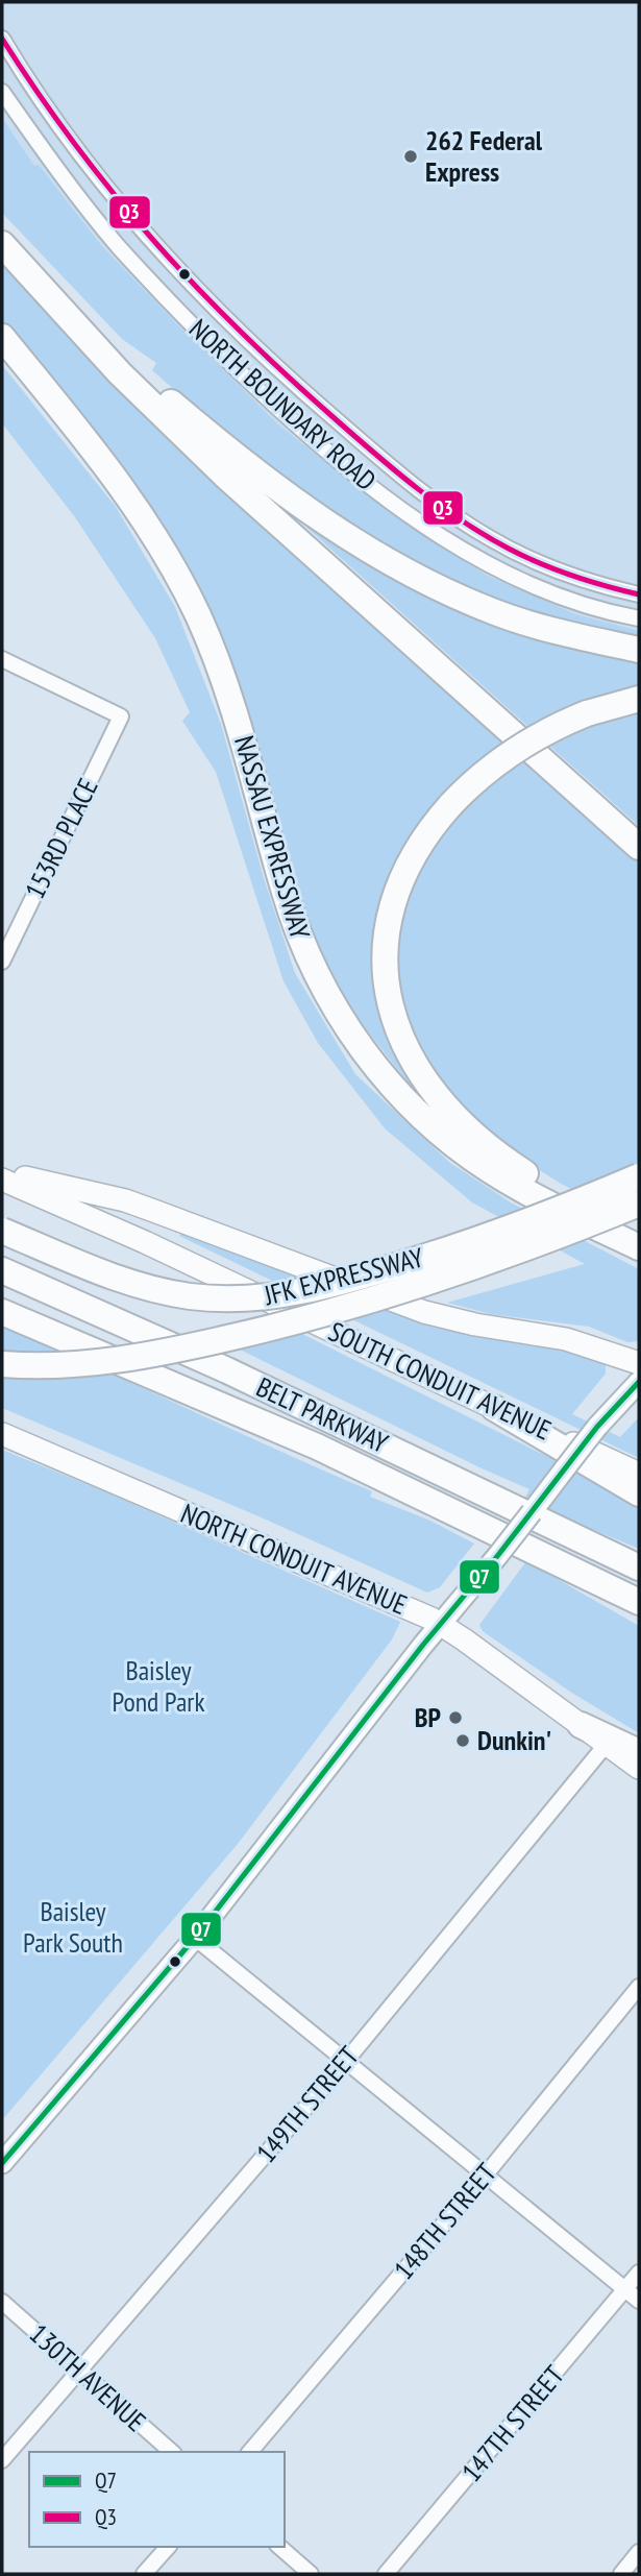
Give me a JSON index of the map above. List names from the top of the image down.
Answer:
{
  "streets": {
    "highway": ["NASSAU EXPRESSWAY", "JFK EXPRESSWAY", "BELT PARKWAY"],
    "main road": ["SOUTH CONDUIT AVENUE", "NORTH CONDUIT AVENUE"],
    "street": [
      "NORTH BOUNDARY ROAD",
      "153RD PLACE",
      "149TH STREET",
      "148TH STREET",
      "130TH AVENUE",
      "147TH STREET"
    ]
  },
  "crossings": [
    ["NORTH CONDUIT AVENUE", "149TH STREET"],
    ["149TH STREET", "130TH AVENUE"]
  ],
  "parks": ["Baisley Pond Park", "Baisley Park South"],
  "places": ["262 Federal Express", "BP", "Dunkin'"],
  "lines": ["transit line Q3", "transit line Q7"],
  "legend": ["Q7", "Q3"]
}
